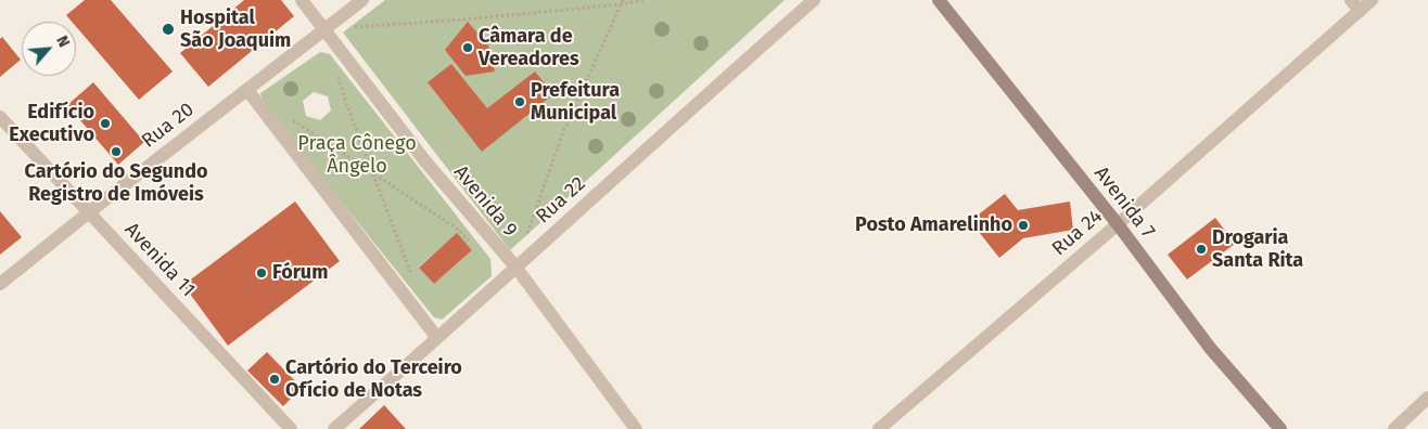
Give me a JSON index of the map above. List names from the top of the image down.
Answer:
{
  "streets": {
    "main road": ["Avenida 7"],
    "street": [
      "Rua 20",
      "Rua 22",
      "Avenida 9",
      "Rua 24",
      "Avenida 11"
    ]
  },
  "crossings": [
    ["Rua 20", "Avenida 9"],
    ["Rua 20", "Avenida 11"],
    ["Rua 22", "Avenida 9"],
    ["Avenida 7", "Rua 24"]
  ],
  "parks": ["Praça Cônego Ângelo"],
  "places": [
    "Hospital São Joaquim",
    "Câmara de Vereadores",
    "Prefeitura Municipal",
    "Edifício Executivo",
    "Cartório do Segundo Registro de Imóveis",
    "Posto Amarelinho",
    "Drogaria Santa Rita",
    "Fórum",
    "Cartório do Terceiro Ofício de Notas"
  ],
  "north": "top right"
}
